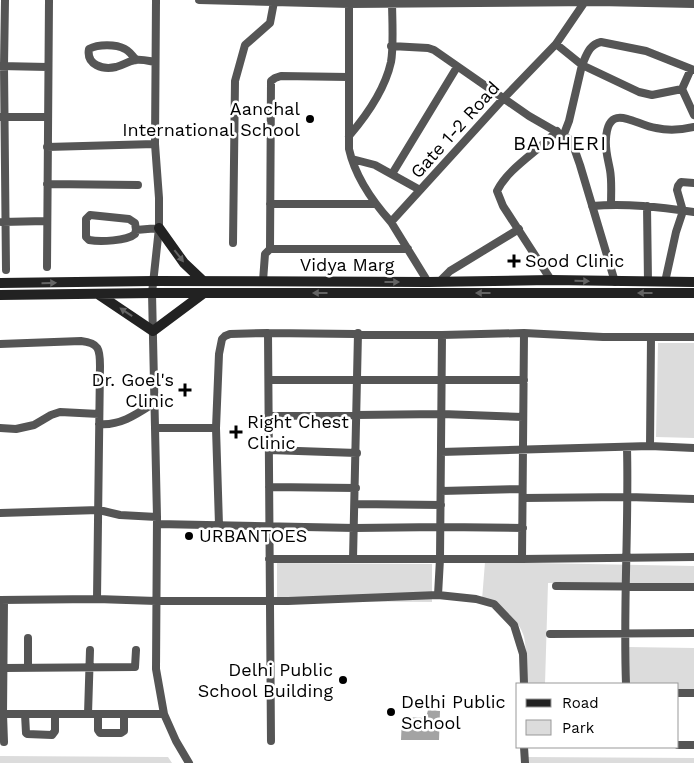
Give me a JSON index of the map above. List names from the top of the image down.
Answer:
{
  "streets": {
    "main road": ["Vidya Marg"],
    "street": ["Gate 1-2 Road"]
  },
  "districts": ["BADHERI"],
  "places": {
    "other": [
      "Aanchal International School",
      "URBANTOES",
      "Delhi Public School Building",
      "Delhi Public School"
    ],
    "health": ["Sood Clinic", "Dr. Goel's Clinic", "Right Chest Clinic"]
  },
  "legend": ["Road", "Park"]
}
